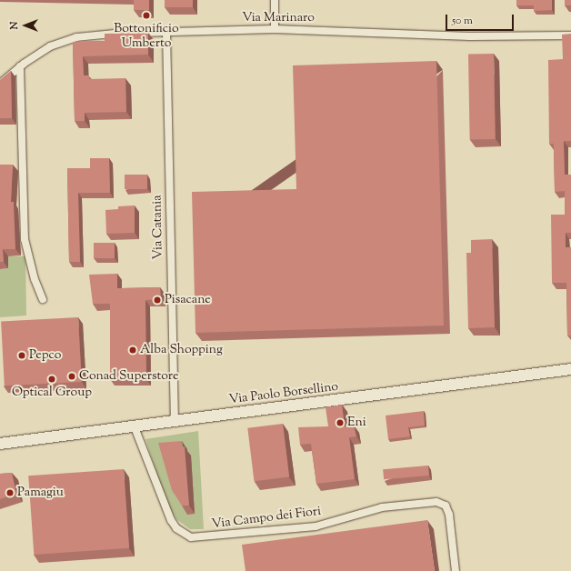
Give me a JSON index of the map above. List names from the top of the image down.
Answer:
{
  "streets": {
    "main road": ["Via Paolo Borsellino"],
    "street": ["Via Marinaro", "Via Catania", "Via Campo dei Fiori"]
  },
  "crossings": [
    ["Via Marinaro", "Via Catania"],
    ["Via Catania", "Via Paolo Borsellino"],
    ["Via Paolo Borsellino", "Via Campo dei Fiori"]
  ],
  "places": [
    "Bottonificio Umberto",
    "Pisacane",
    "Alba Shopping",
    "Pepco",
    "Conad Superstore",
    "Optical Group",
    "Eni",
    "Pamagiu"
  ],
  "scale_bar": "50 m",
  "north": "left"
}
